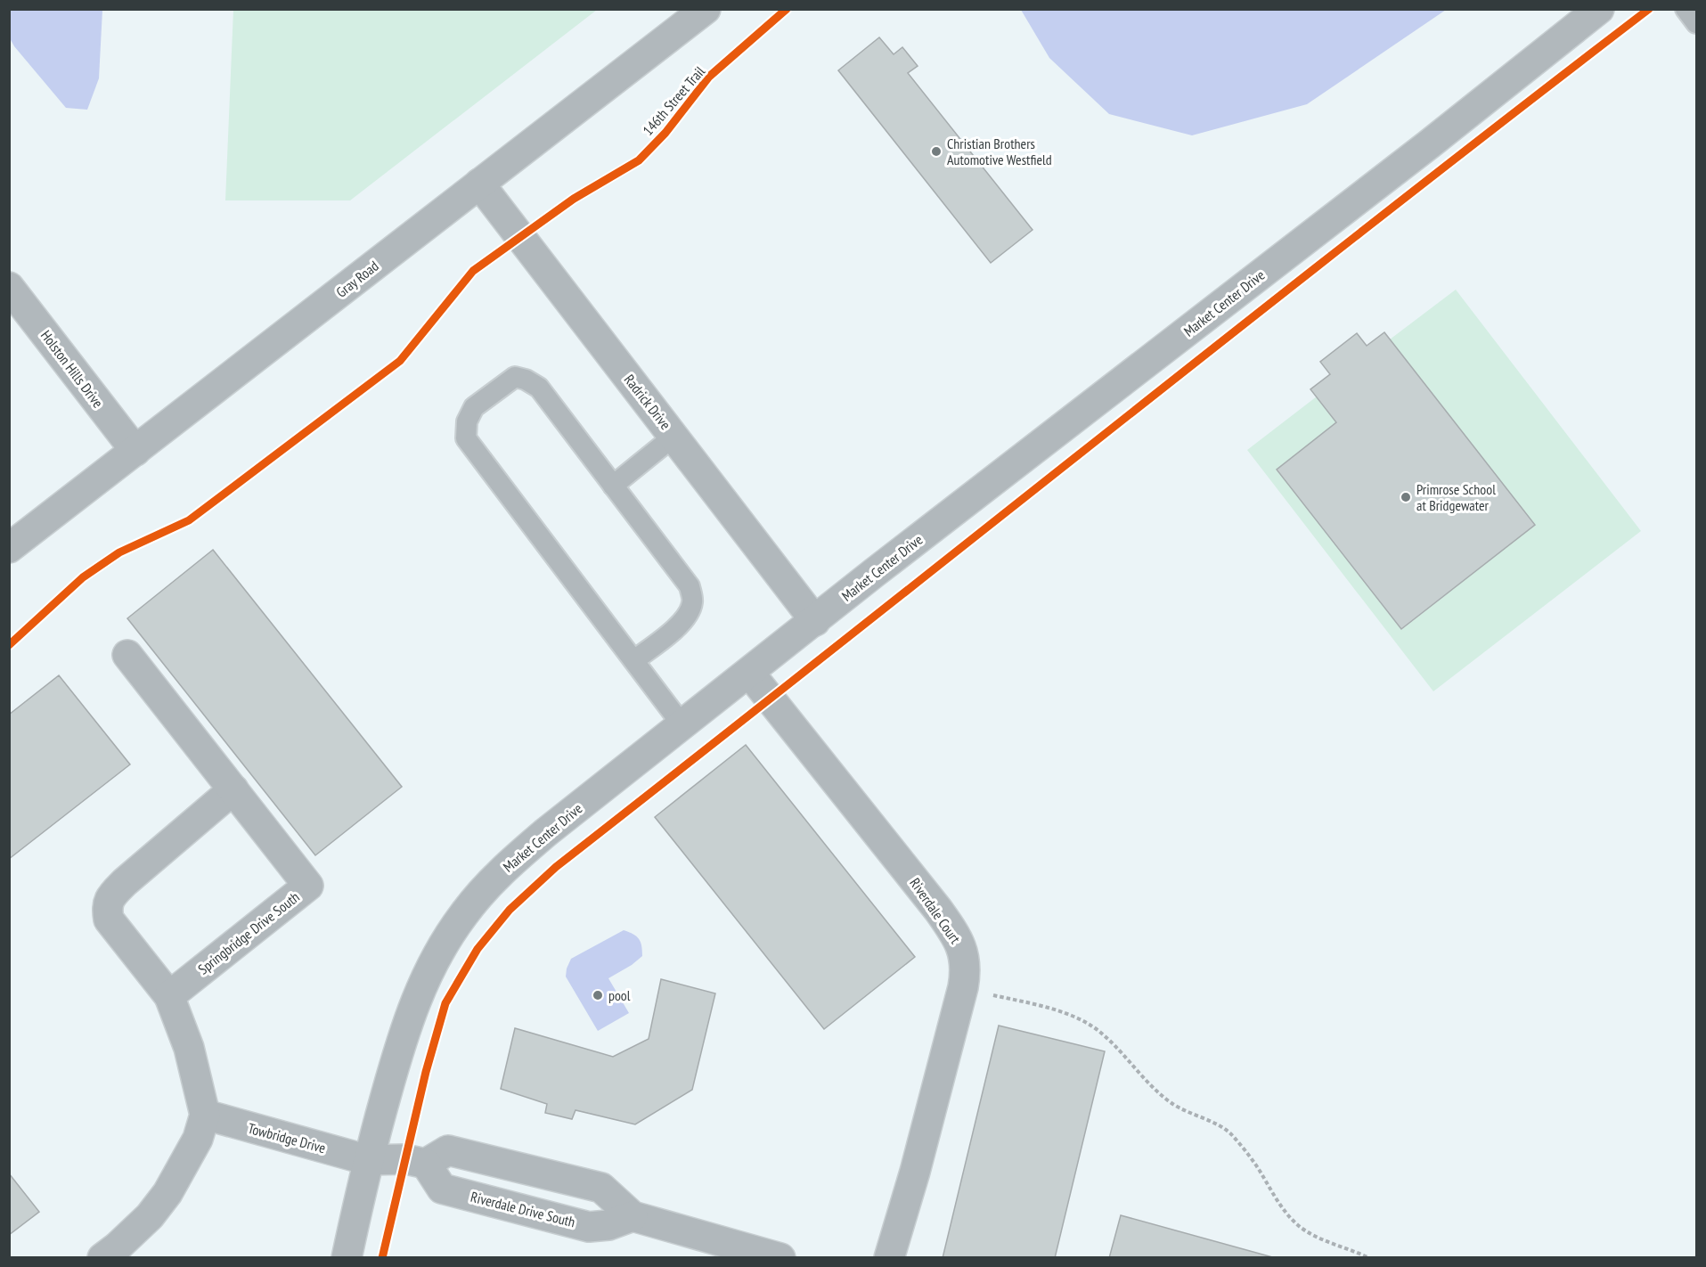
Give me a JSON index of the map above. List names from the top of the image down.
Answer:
{
  "streets": {
    "street": [
      "Gray Road",
      "Market Center Drive",
      "Holston Hills Drive",
      "Radrick Drive",
      "Riverdale Court",
      "Springbridge Drive South",
      "Towbridge Drive",
      "Riverdale Drive South"
    ],
    "cycle path": ["146th Street Trail"]
  },
  "crossings": [
    ["Gray Road", "Holston Hills Drive"],
    ["Gray Road", "Radrick Drive"],
    ["Market Center Drive", "Radrick Drive"],
    ["Market Center Drive", "Riverdale Court"],
    ["Market Center Drive", "Towbridge Drive"]
  ],
  "places": ["Christian Brothers Automotive Westfield", "Primrose School at Bridgewater", "pool"]
}
